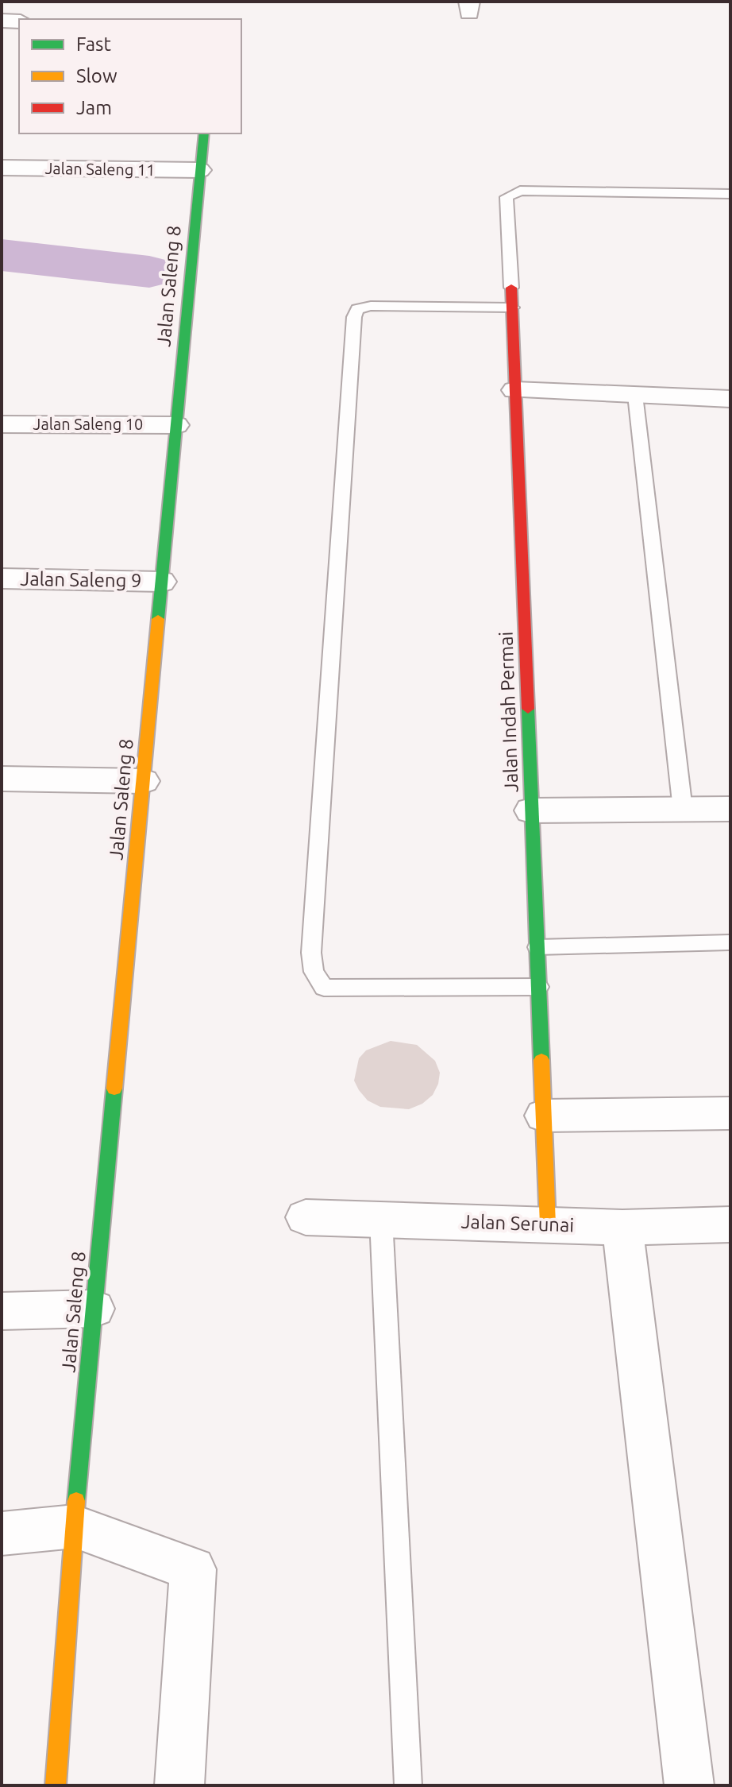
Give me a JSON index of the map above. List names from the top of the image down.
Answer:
{
  "streets": {
    "street": [
      "Jalan Saleng 11",
      "Jalan Saleng 8",
      "Jalan Saleng 10",
      "Jalan Saleng 9",
      "Jalan Indah Permai",
      "Jalan Serunai"
    ]
  },
  "crossings": [
    ["Jalan Saleng 11", "Jalan Saleng 8"],
    ["Jalan Saleng 8", "Jalan Saleng 10"],
    ["Jalan Saleng 8", "Jalan Saleng 9"],
    ["Jalan Indah Permai", "Jalan Serunai"]
  ],
  "legend": ["Fast", "Slow", "Jam"]
}
